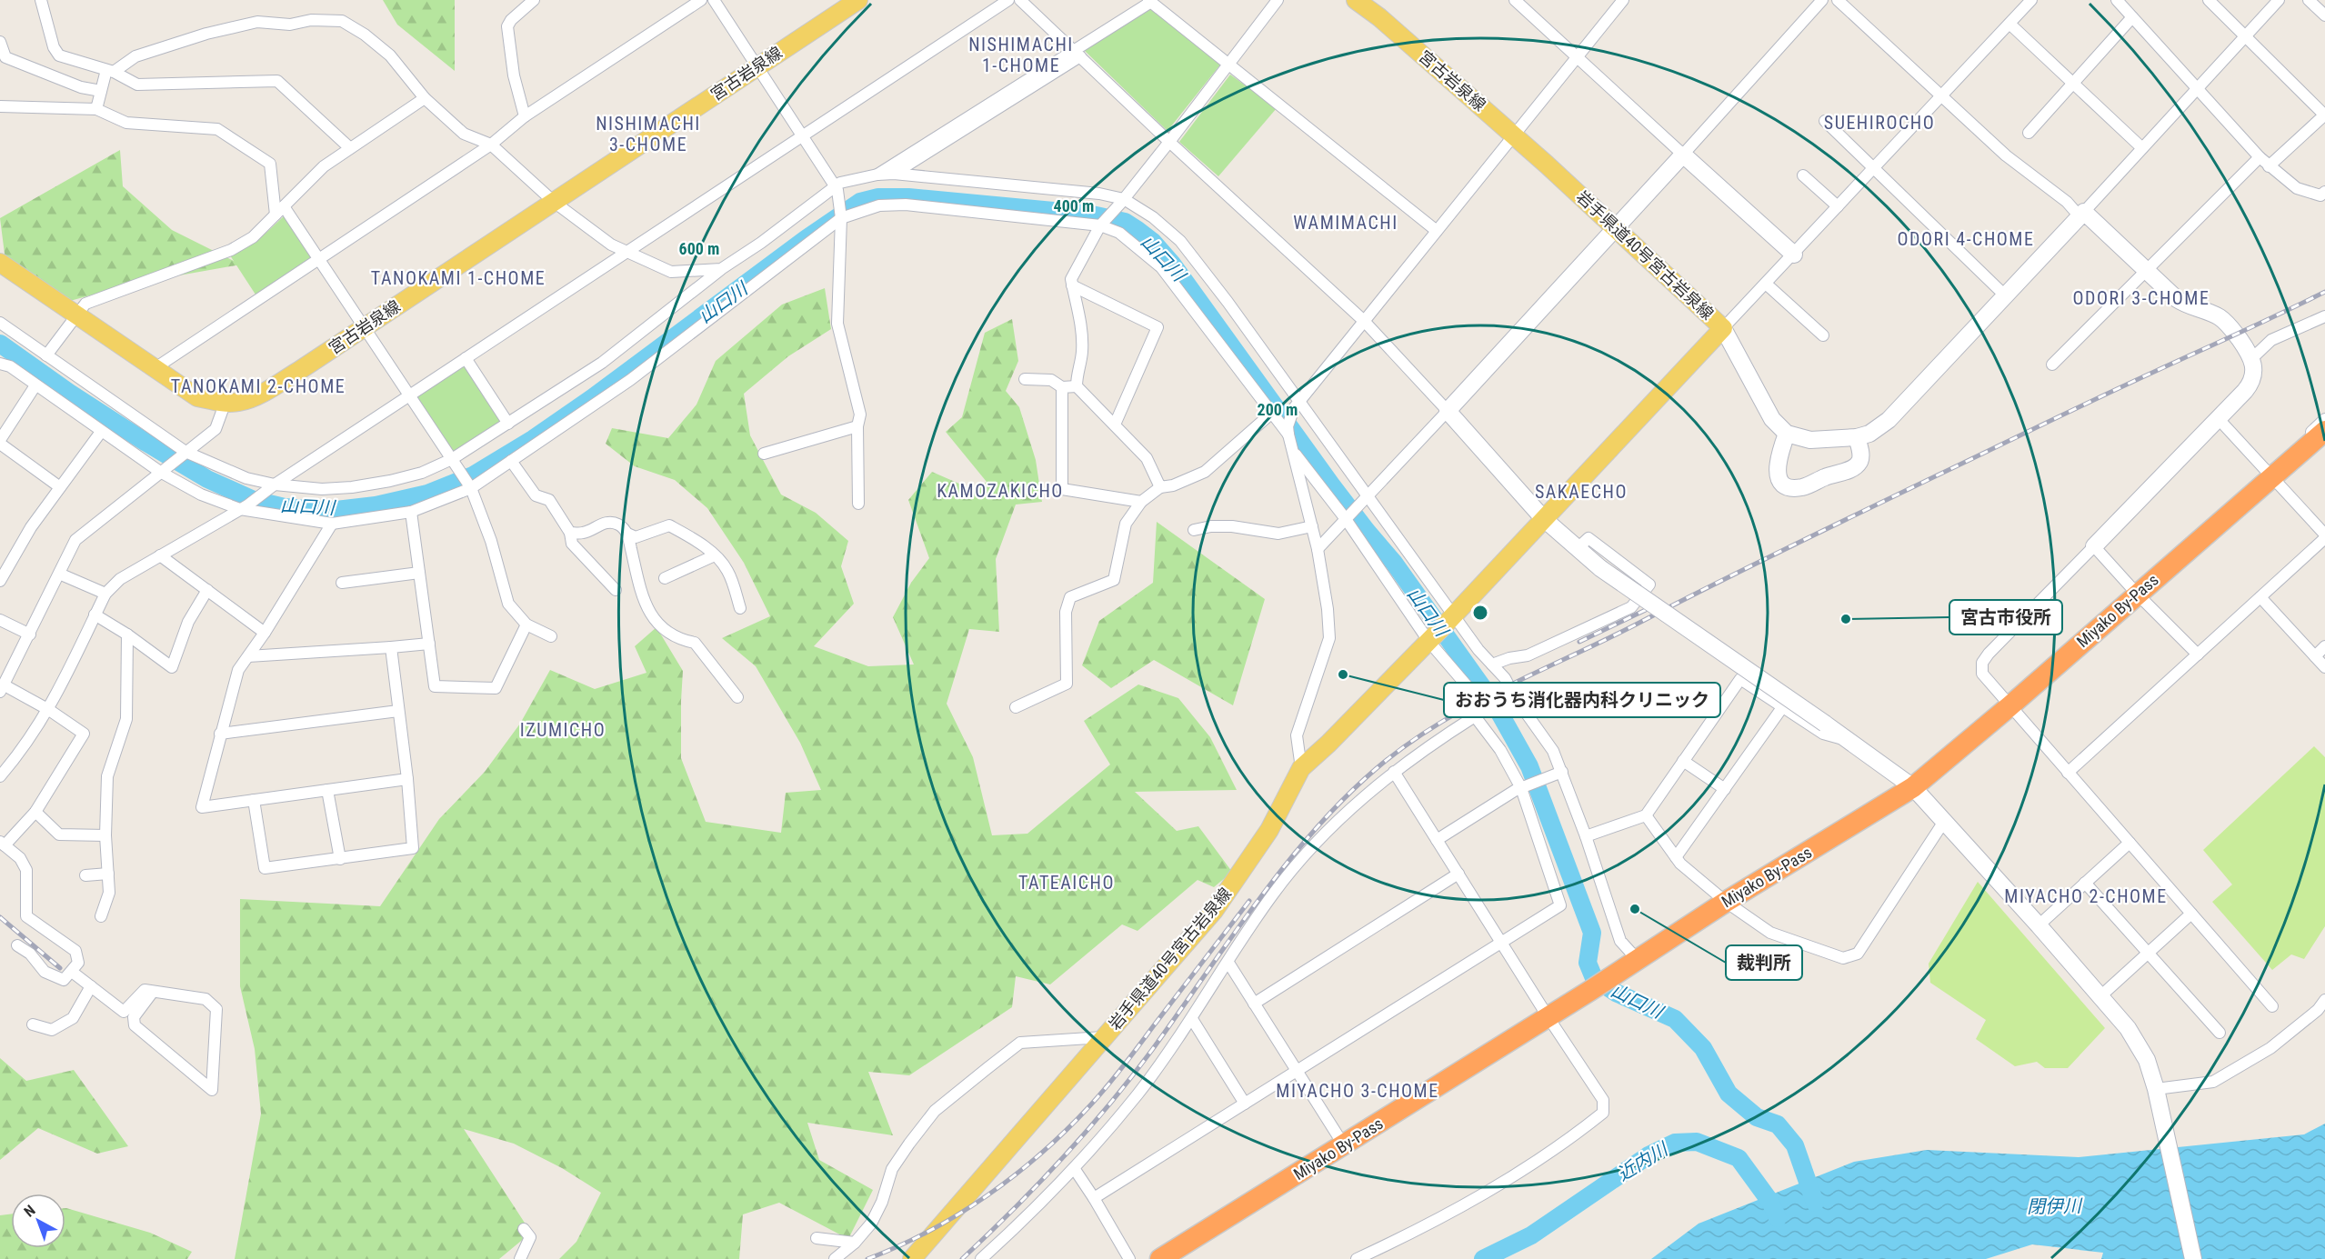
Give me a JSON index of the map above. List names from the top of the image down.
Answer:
{
  "streets": {
    "highway": ["Miyako By-Pass"],
    "main road": ["宮古岩泉線", "岩手県道40号宮古岩泉線"]
  },
  "crossings": [
    ["宮古岩泉線", "岩手県道40号宮古岩泉線"]
  ],
  "districts": [
    "NISHIMACHI 1-CHOME",
    "SUEHIROCHO",
    "NISHIMACHI 3-CHOME",
    "WAMIMACHI",
    "ODORI 4-CHOME",
    "TANOKAMI 1-CHOME",
    "ODORI 3-CHOME",
    "TANOKAMI 2-CHOME",
    "KAMOZAKICHO",
    "SAKAECHO",
    "IZUMICHO",
    "TATEAICHO",
    "MIYACHO 2-CHOME",
    "MIYACHO 3-CHOME"
  ],
  "water": ["山口川", "近内川", "閉伊川"],
  "places": ["宮古市役所", "おおうち消化器内科クリニック", "裁判所"],
  "north": "top left",
  "rings": ["400 m", "600 m", "200 m"]
}
